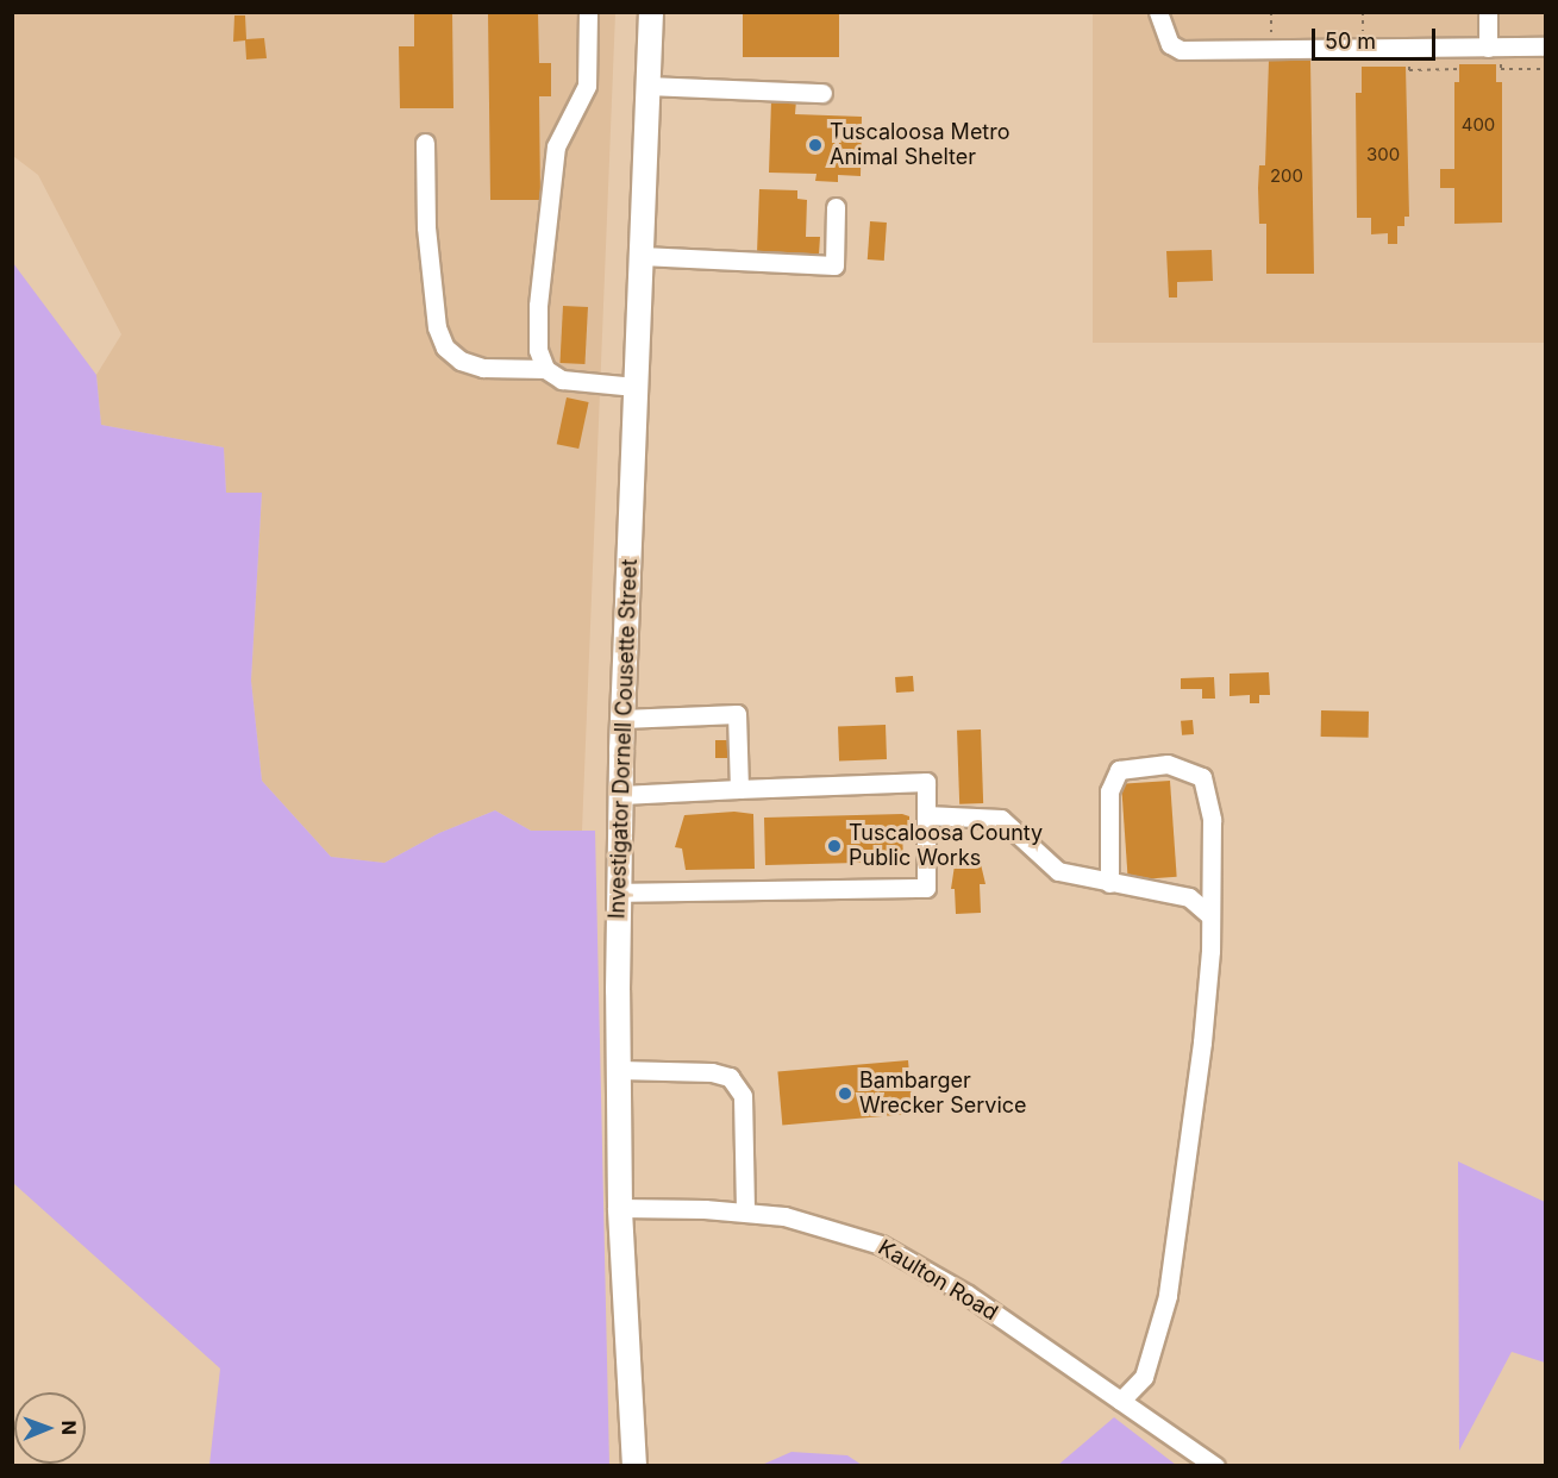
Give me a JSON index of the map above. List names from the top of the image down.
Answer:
{
  "streets": {
    "main road": ["Investigator Dornell Cousette Street"],
    "street": ["Kaulton Road"]
  },
  "crossings": [
    ["Investigator Dornell Cousette Street", "Kaulton Road"]
  ],
  "places": ["Tuscaloosa Metro Animal Shelter", "Tuscaloosa County Public Works", "Bambarger Wrecker Service"],
  "house_numbers": ["400", "300", "200"],
  "scale_bar": "50 m",
  "north": "right"
}
